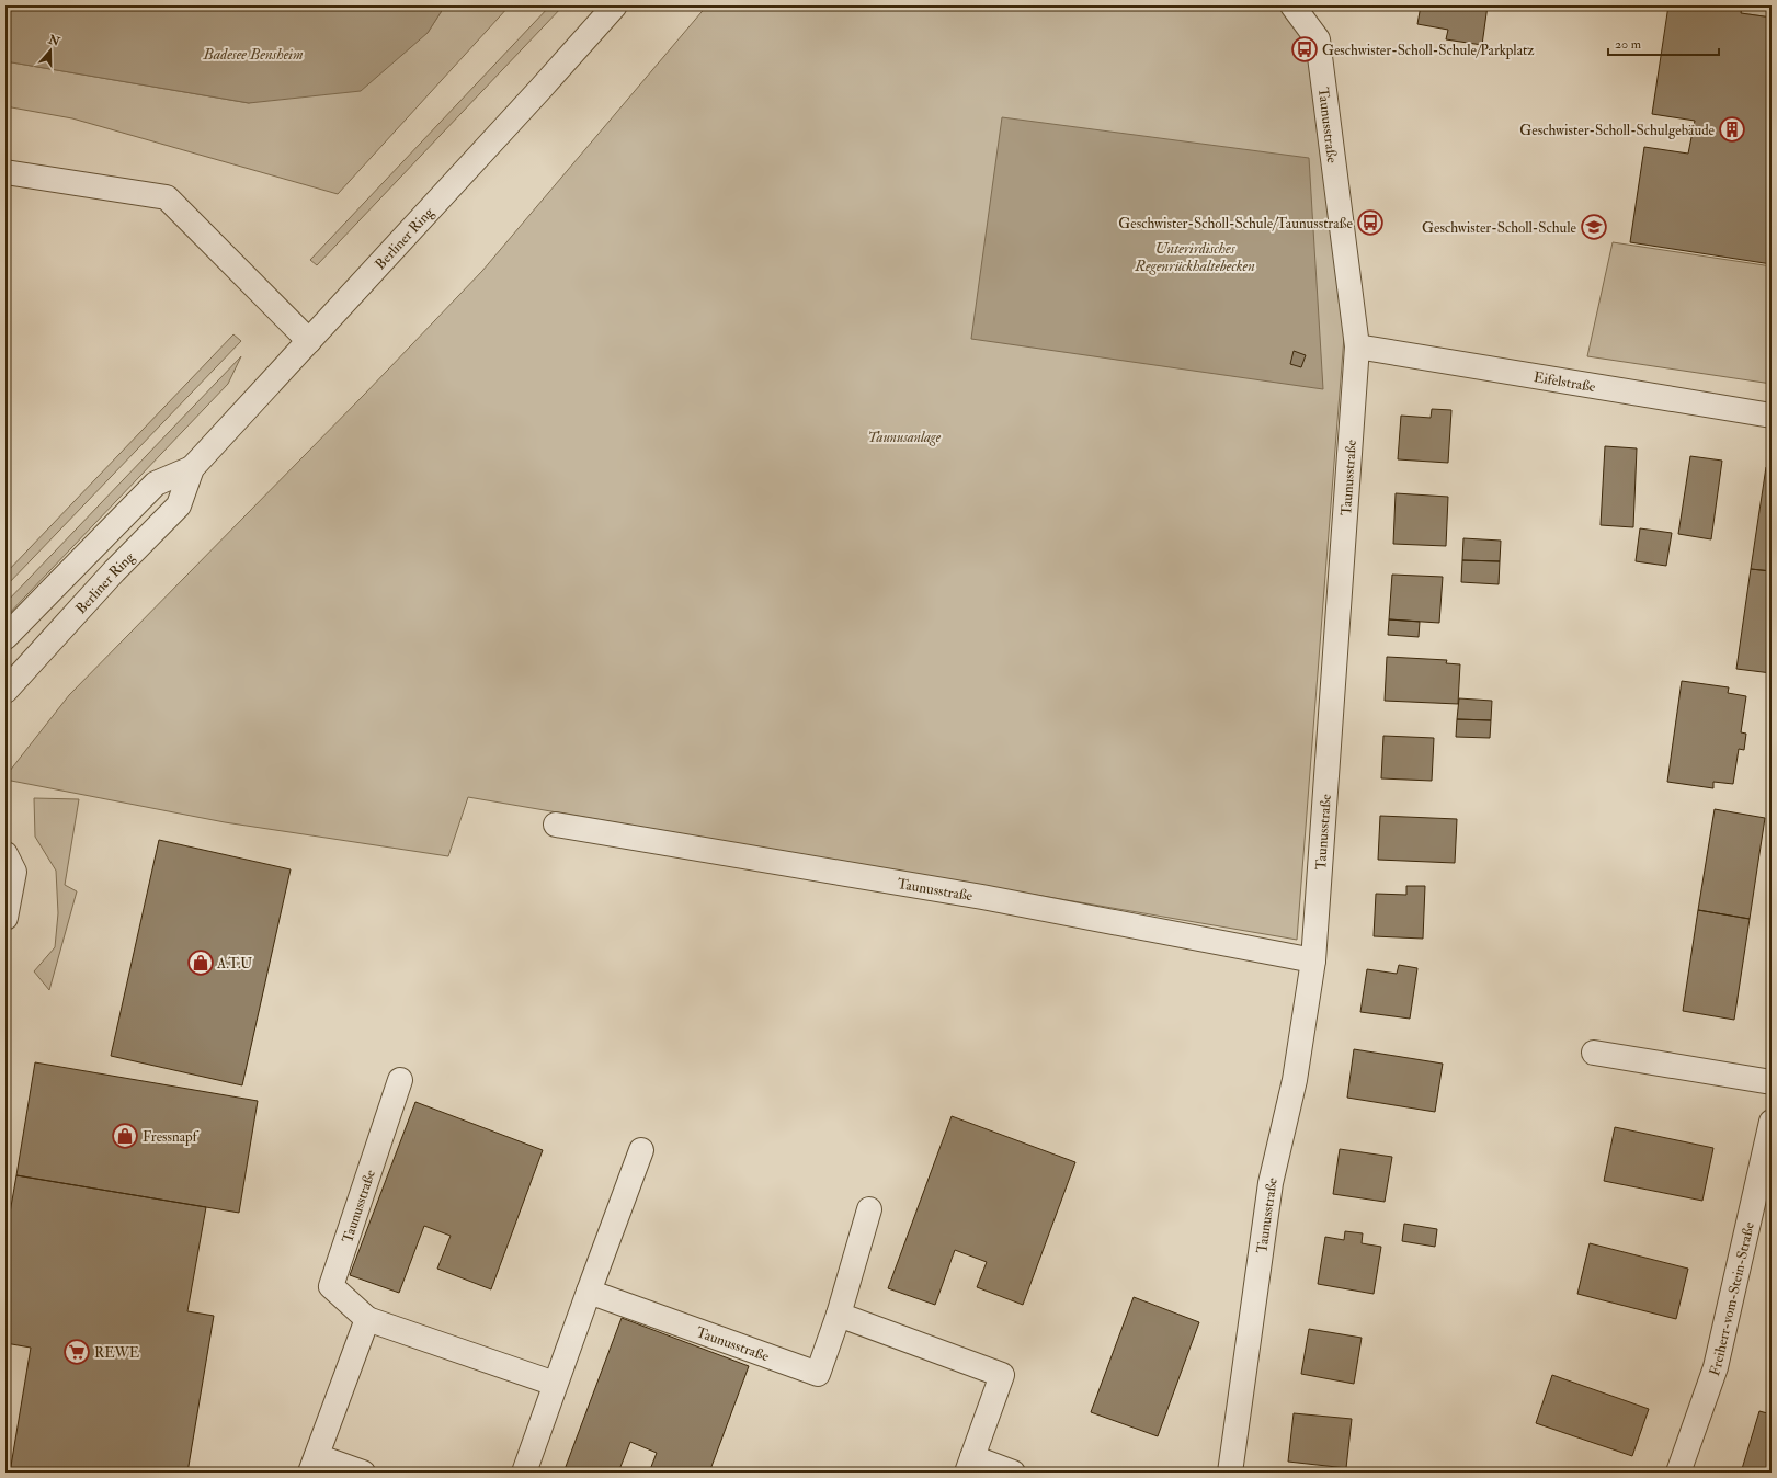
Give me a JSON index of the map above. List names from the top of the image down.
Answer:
{
  "streets": {
    "street": [
      "Taunusstraße",
      "Berliner Ring",
      "Eifelstraße",
      "Freiherr-vom-Stein-Straße"
    ]
  },
  "crossings": [
    ["Taunusstraße", "Eifelstraße"]
  ],
  "water": ["Badesee Bensheim", "Unterirdisches Regenrückhaltebecken"],
  "parks": ["Taunusanlage"],
  "places": {
    "bus stop": ["Geschwister-Scholl-Schule/Parkplatz", "Geschwister-Scholl-Schule/Taunusstraße"],
    "building": ["Geschwister-Scholl-Schulgebäude"],
    "school or university": ["Geschwister-Scholl-Schule"],
    "shop": ["A.T.U", "Fressnapf"],
    "supermarket": ["REWE"]
  },
  "scale_bar": "20 m",
  "north": "top"
}
